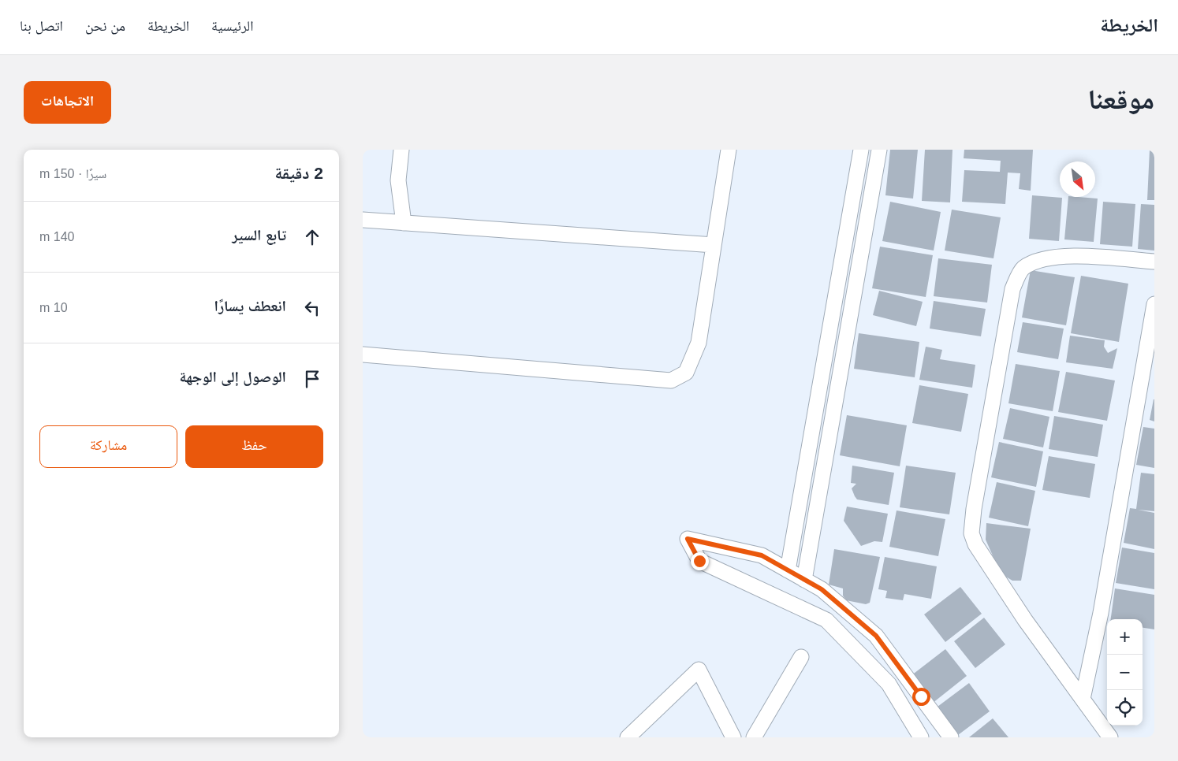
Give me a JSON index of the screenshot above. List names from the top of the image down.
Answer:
{
  "north": "bottom right",
  "page": {
    "header": "الخريطة",
    "nav": [
      "الرئيسية",
      "الخريطة",
      "من نحن",
      "اتصل بنا"
    ],
    "title": "موقعنا",
    "buttons": [
      "الاتجاهات",
      ["حفظ", "مشاركة"]
    ],
    "heading": ["2 دقيقة", "سيرًا · 150 m"],
    "list": [
      ["تابع السير", "140 m"],
      ["انعطف يسارًا", "10 m"],
      "الوصول إلى الوجهة"
    ],
    "map_buttons": ["+", "−"]
  }
}
